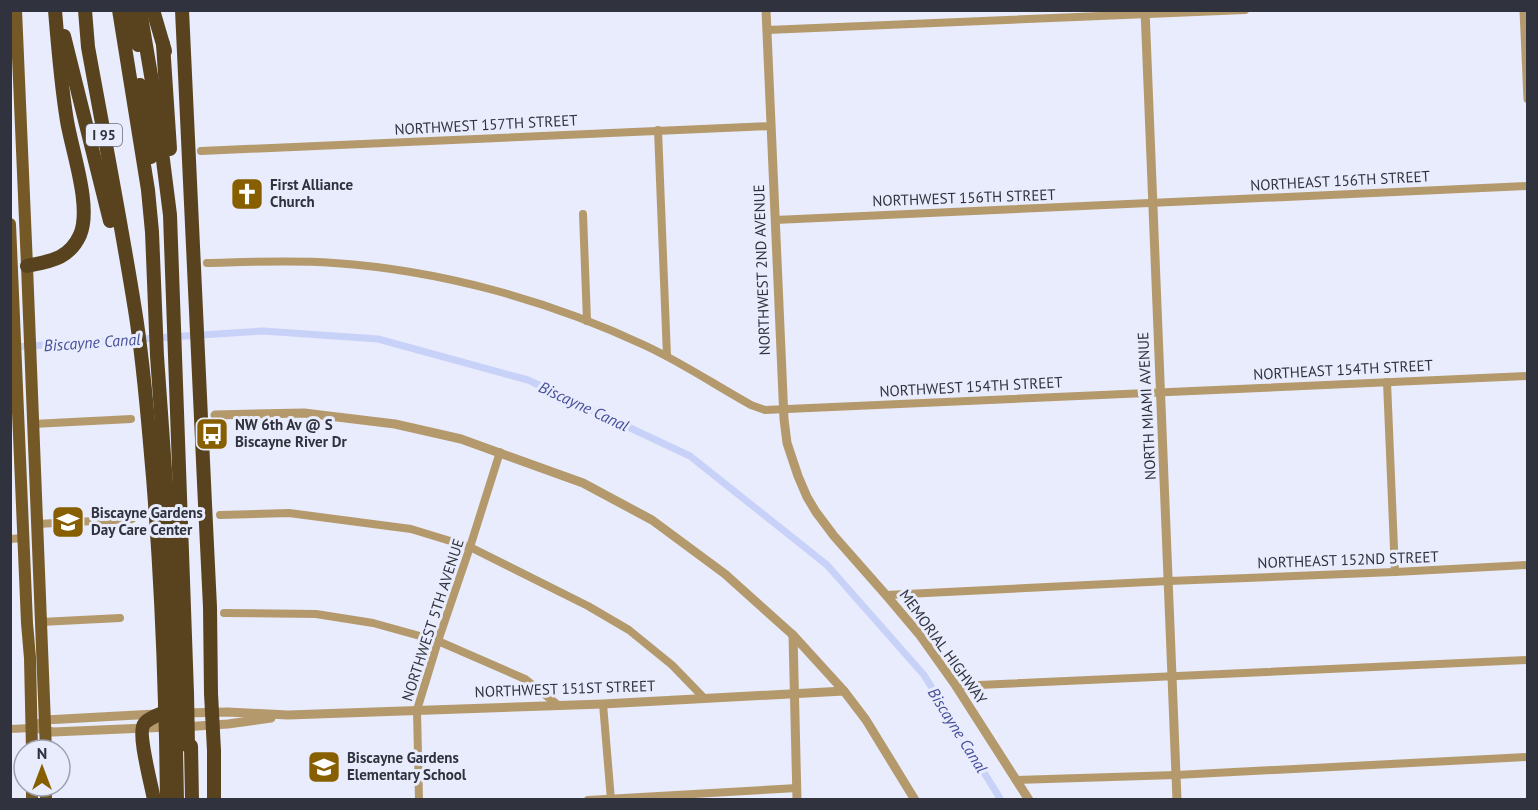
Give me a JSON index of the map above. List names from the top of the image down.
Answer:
{
  "streets": {
    "highway": ["I 95"],
    "street": [
      "NORTHWEST 157TH STREET",
      "NORTHEAST 156TH STREET",
      "NORTHWEST 156TH STREET",
      "NORTHWEST 2ND AVENUE",
      "NORTHEAST 154TH STREET",
      "NORTHWEST 154TH STREET",
      "NORTH MIAMI AVENUE",
      "NORTHEAST 152ND STREET",
      "NORTHWEST 5TH AVENUE",
      "MEMORIAL HIGHWAY",
      "NORTHWEST 151ST STREET"
    ]
  },
  "crossings": [
    ["NORTHWEST 157TH STREET", "NORTHWEST 2ND AVENUE"],
    ["I 95", "NORTHWEST 151ST STREET"],
    ["NORTHEAST 156TH STREET", "NORTHWEST 156TH STREET"],
    ["NORTHEAST 156TH STREET", "NORTH MIAMI AVENUE"],
    ["NORTHWEST 156TH STREET", "NORTHWEST 2ND AVENUE"],
    ["NORTHWEST 156TH STREET", "NORTH MIAMI AVENUE"],
    ["NORTHWEST 2ND AVENUE", "NORTHWEST 154TH STREET"],
    ["NORTHWEST 2ND AVENUE", "MEMORIAL HIGHWAY"],
    ["NORTHEAST 154TH STREET", "NORTHWEST 154TH STREET"],
    ["NORTHEAST 154TH STREET", "NORTH MIAMI AVENUE"],
    ["NORTHWEST 154TH STREET", "NORTH MIAMI AVENUE"],
    ["NORTH MIAMI AVENUE", "NORTHEAST 152ND STREET"],
    ["NORTHEAST 152ND STREET", "MEMORIAL HIGHWAY"],
    ["NORTHWEST 5TH AVENUE", "NORTHWEST 151ST STREET"]
  ],
  "water": ["Biscayne Canal"],
  "places": {
    "church": ["First Alliance Church"],
    "bus stop": ["NW 6th Av @ S Biscayne River Dr"],
    "school or university": ["Biscayne Gardens Day Care Center", "Biscayne Gardens Elementary School"]
  },
  "north": "top"
}
